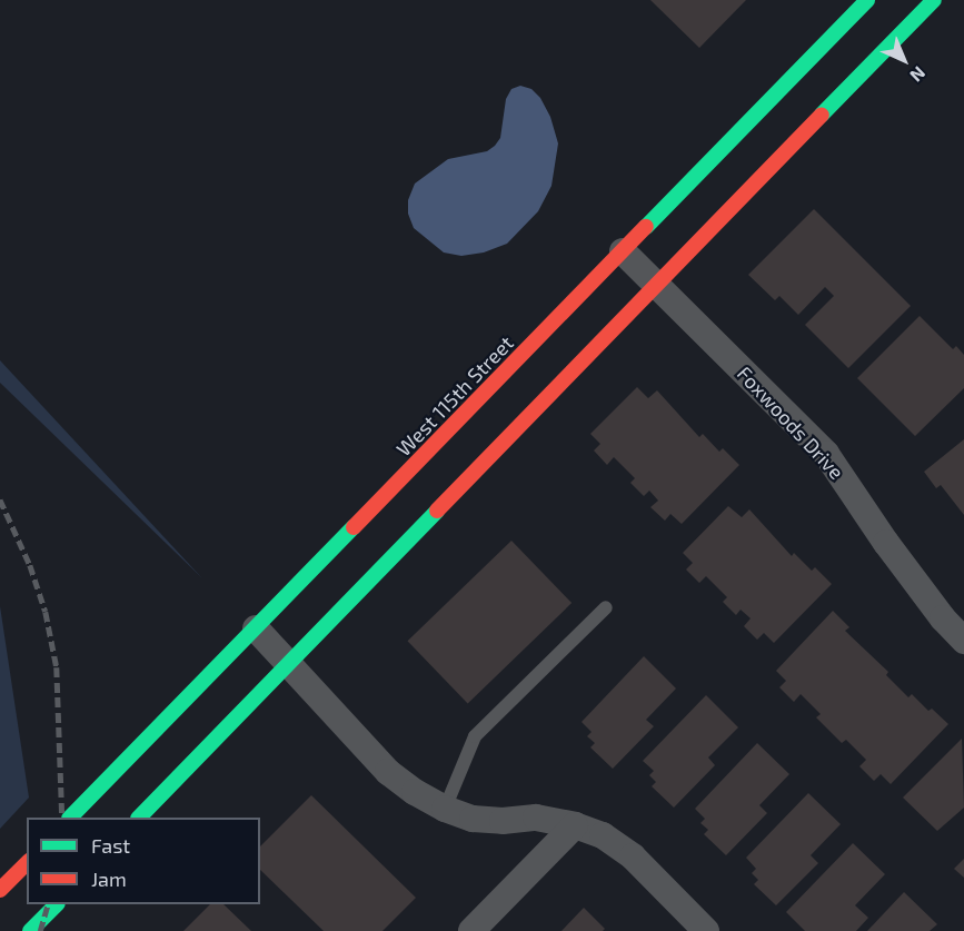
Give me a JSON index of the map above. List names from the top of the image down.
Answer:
{
  "streets": {
    "street": ["West 115th Street", "Foxwoods Drive"]
  },
  "crossings": [
    ["West 115th Street", "Foxwoods Drive"]
  ],
  "legend": ["Fast", "Jam"],
  "north": "bottom right"
}
